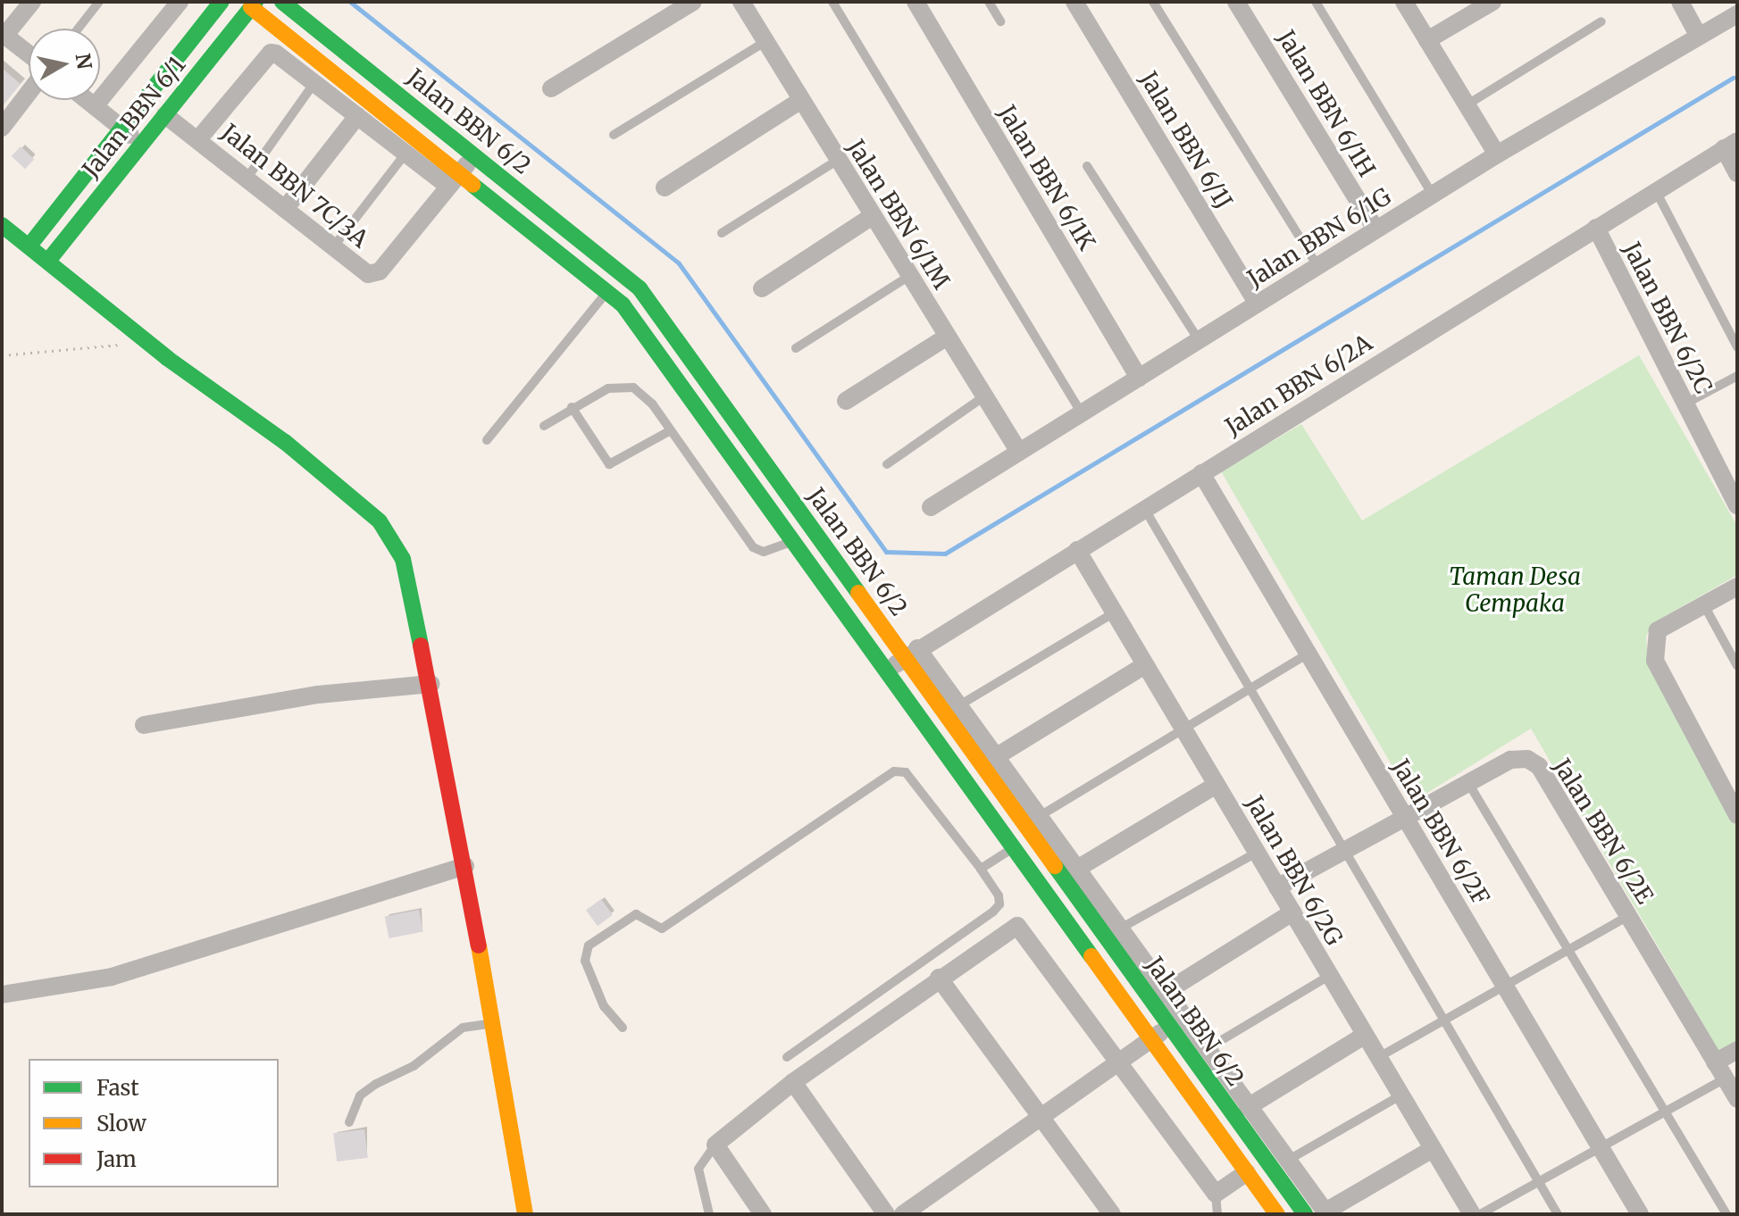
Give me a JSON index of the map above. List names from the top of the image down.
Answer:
{
  "streets": {
    "street": [
      "Jalan BBN 6/1H",
      "Jalan BBN 6/1",
      "Jalan BBN 6/2",
      "Jalan BBN 6/1J",
      "Jalan BBN 6/1K",
      "Jalan BBN 7C/3A",
      "Jalan BBN 6/1M",
      "Jalan BBN 6/1G",
      "Jalan BBN 6/2C",
      "Jalan BBN 6/2A",
      "Jalan BBN 6/2E",
      "Jalan BBN 6/2F",
      "Jalan BBN 6/2G"
    ]
  },
  "crossings": [
    ["Jalan BBN 6/1H", "Jalan BBN 6/1G"],
    ["Jalan BBN 6/1", "Jalan BBN 6/2"],
    ["Jalan BBN 6/1", "Jalan BBN 7C/3A"],
    ["Jalan BBN 6/2", "Jalan BBN 7C/3A"],
    ["Jalan BBN 6/2", "Jalan BBN 6/2A"],
    ["Jalan BBN 6/1J", "Jalan BBN 6/1G"],
    ["Jalan BBN 6/1K", "Jalan BBN 6/1G"],
    ["Jalan BBN 6/1M", "Jalan BBN 6/1G"],
    ["Jalan BBN 6/2C", "Jalan BBN 6/2A"],
    ["Jalan BBN 6/2A", "Jalan BBN 6/2F"],
    ["Jalan BBN 6/2A", "Jalan BBN 6/2G"],
    ["Jalan BBN 6/2E", "Jalan BBN 6/2F"],
    ["Jalan BBN 6/2E", "Jalan BBN 6/2G"]
  ],
  "parks": ["Taman Desa Cempaka"],
  "legend": ["Fast", "Slow", "Jam"],
  "north": "right"
}
